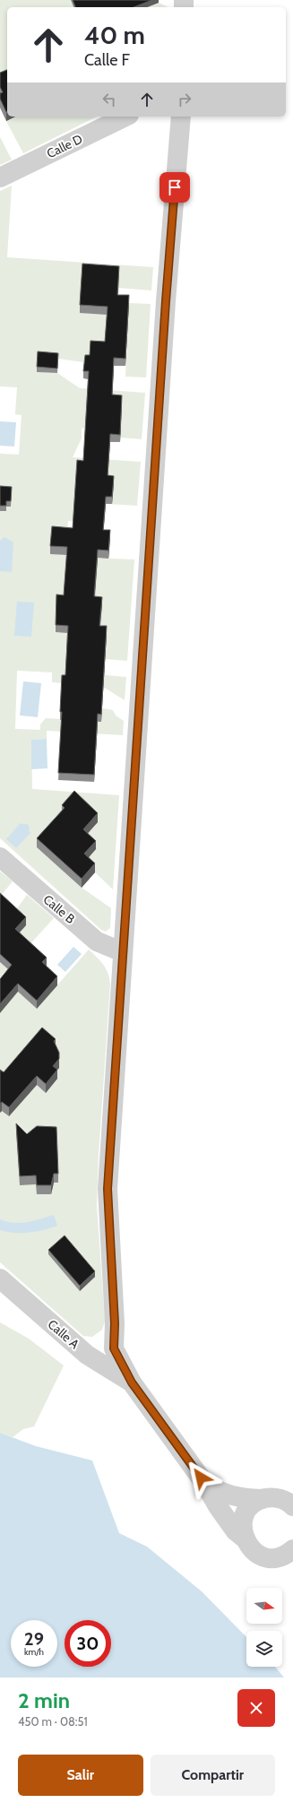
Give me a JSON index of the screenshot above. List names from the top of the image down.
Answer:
{
  "streets": {
    "street": ["Calle D", "Calle B", "Calle A"]
  },
  "north": "right",
  "page": {
    "turn": ["40 m", "Calle F"],
    "speed": "29 km/h",
    "limit": "30",
    "heading": ["2 min", "450 m · 08:51"],
    "buttons": ["Salir", "Compartir"]
  }
}
